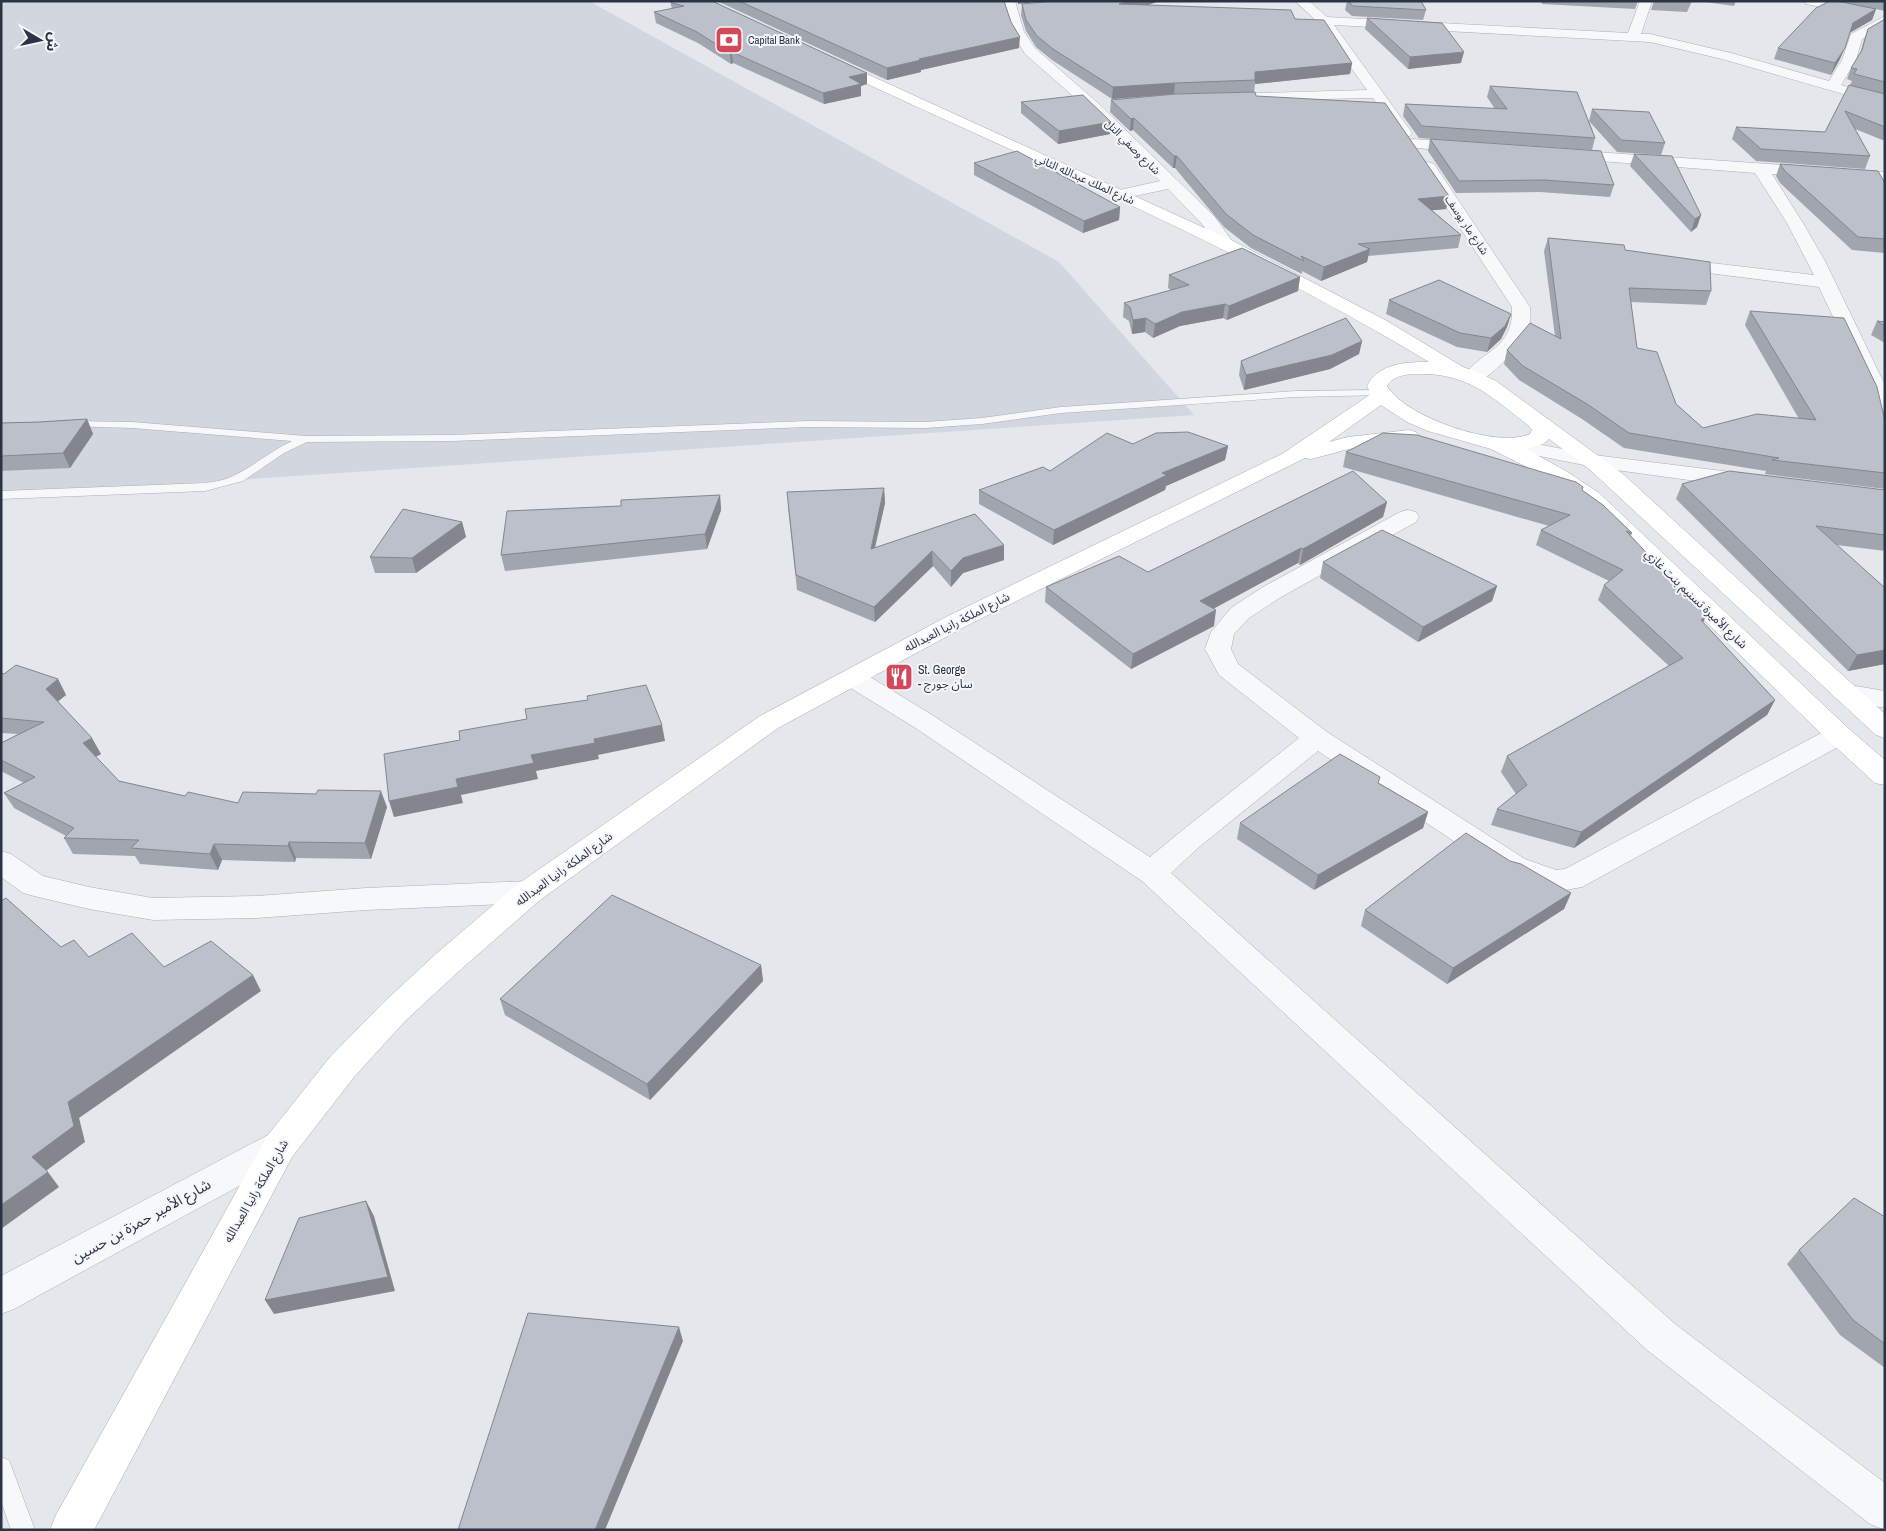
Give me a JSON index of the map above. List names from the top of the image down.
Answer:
{
  "streets": {
    "main road": ["شارع الملك عبدالله الثاني", "شارع الأميرة تسنيم بنت غازي", "شارع الملكة رانيا العبدالله"],
    "street": ["شارع وصفي التل", "شارع مار يوسف", "شارع الأمير حمزة بن حسين"]
  },
  "crossings": [
    ["شارع وصفي التل", "شارع الملك عبدالله الثاني"],
    ["شارع الملك عبدالله الثاني", "شارع مار يوسف"],
    ["شارع الأميرة تسنيم بنت غازي", "شارع الملكة رانيا العبدالله"],
    ["شارع الملكة رانيا العبدالله", "شارع الأمير حمزة بن حسين"]
  ],
  "places": {
    "bank": ["Capital Bank"],
    "restaurant": ["St. George - سان جورج"]
  },
  "north": "right"
}
